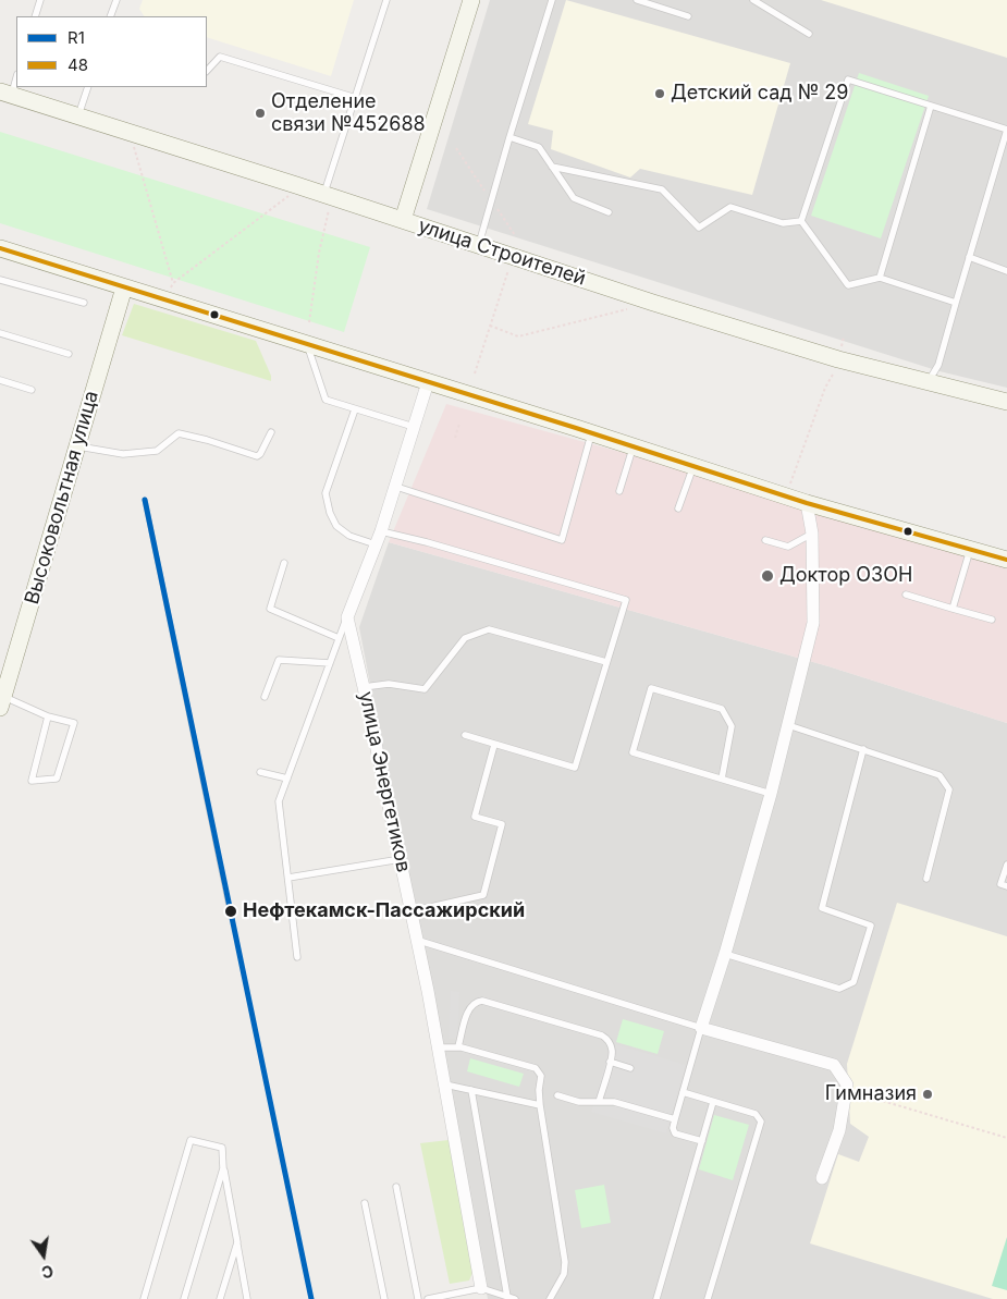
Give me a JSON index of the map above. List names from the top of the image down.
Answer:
{
  "streets": {
    "main road": ["улица Строителей", "Высоковольтная улица"],
    "street": ["улица Энергетиков"]
  },
  "places": [
    "Детский сад № 29",
    "Отделение связи №452688",
    "Доктор ОЗОН",
    "Нефтекамск-Пассажирский",
    "Гимназия"
  ],
  "lines": ["transit line 48", "transit line R1"],
  "legend": ["R1", "48"],
  "north": "bottom"
}
